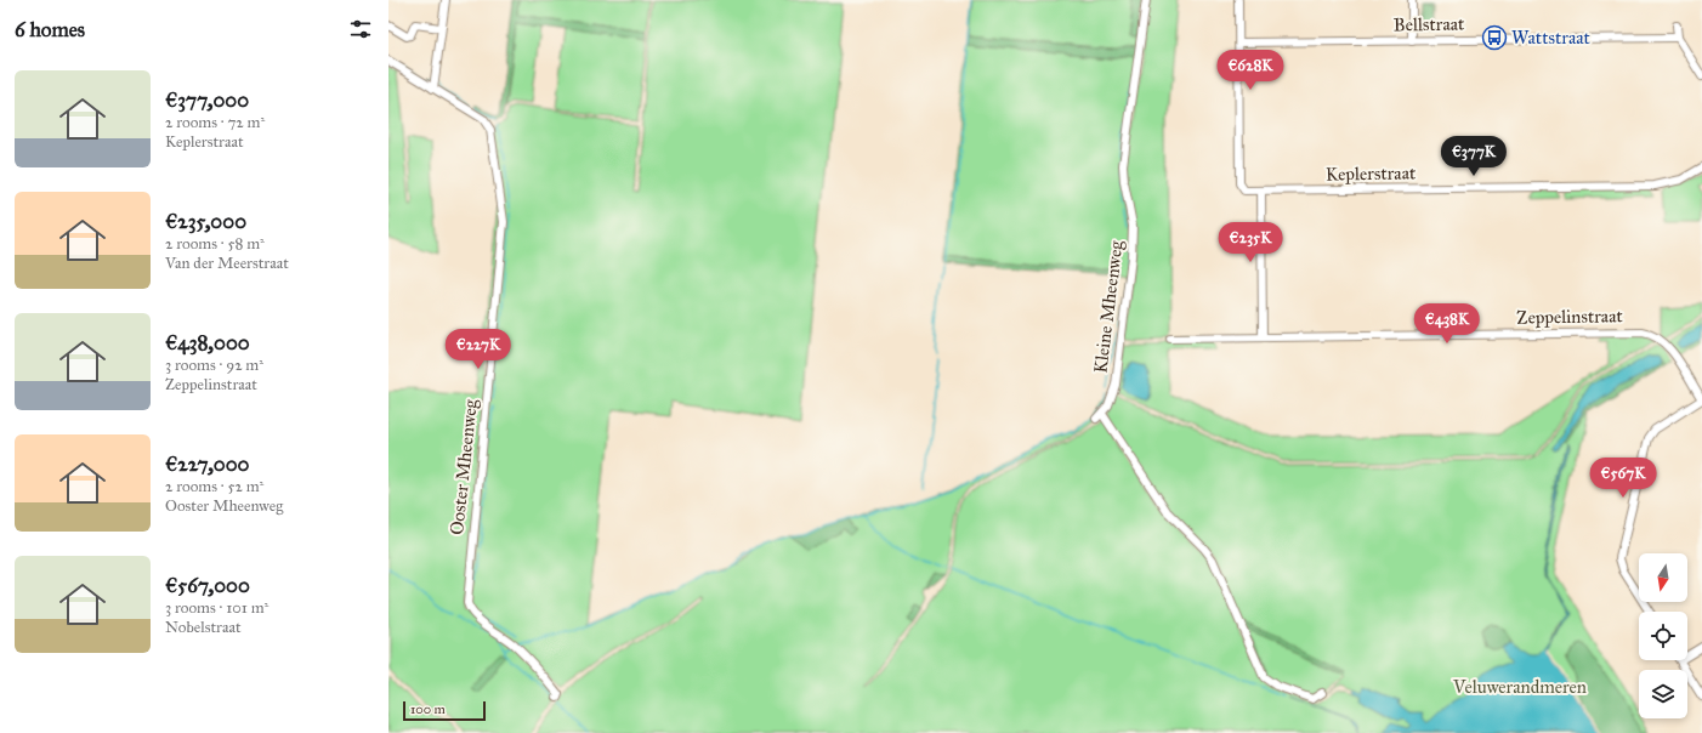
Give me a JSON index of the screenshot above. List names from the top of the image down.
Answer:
{
  "streets": {
    "street": [
      "Bellstraat",
      "Keplerstraat",
      "Kleine Mheenweg",
      "Zeppelinstraat",
      "Ooster Mheenweg"
    ]
  },
  "crossings": [
    ["Bellstraat", "Keplerstraat"]
  ],
  "parks": ["Veluwerandmeren"],
  "places": {
    "bus stop": ["Wattstraat"]
  },
  "scale_bar": "100 m",
  "north": "bottom",
  "page": {
    "heading": "6 homes",
    "price": [
      "€628K",
      "€377K",
      "€235K",
      "€438K",
      "€227K",
      "€567K"
    ],
    "list": [
      {
        "name": "€377,000",
        "note": "2 rooms · 72 m² · Keplerstraat"
      },
      {
        "name": "€235,000",
        "note": "2 rooms · 58 m² · Van der Meerstraat"
      },
      {
        "name": "€438,000",
        "note": "3 rooms · 92 m² · Zeppelinstraat"
      },
      {
        "name": "€227,000",
        "note": "2 rooms · 52 m² · Ooster Mheenweg"
      },
      {
        "name": "€567,000",
        "note": "3 rooms · 101 m² · Nobelstraat"
      }
    ],
    "scale": "100 m"
  }
}
